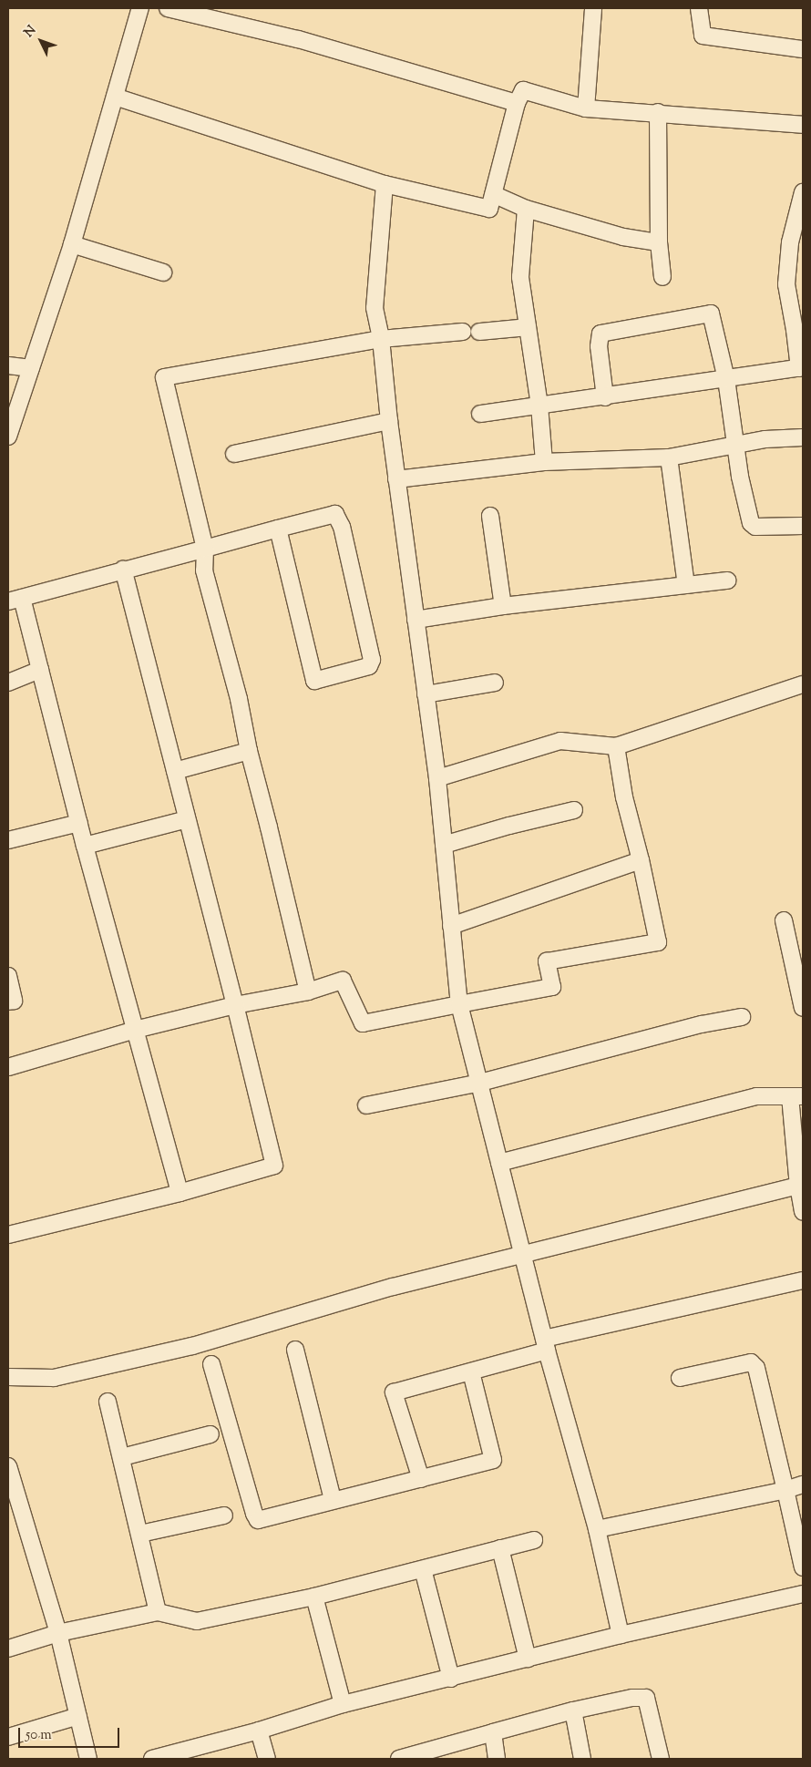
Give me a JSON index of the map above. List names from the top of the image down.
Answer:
{
  "scale_bar": "50 m",
  "north": "top left"
}
